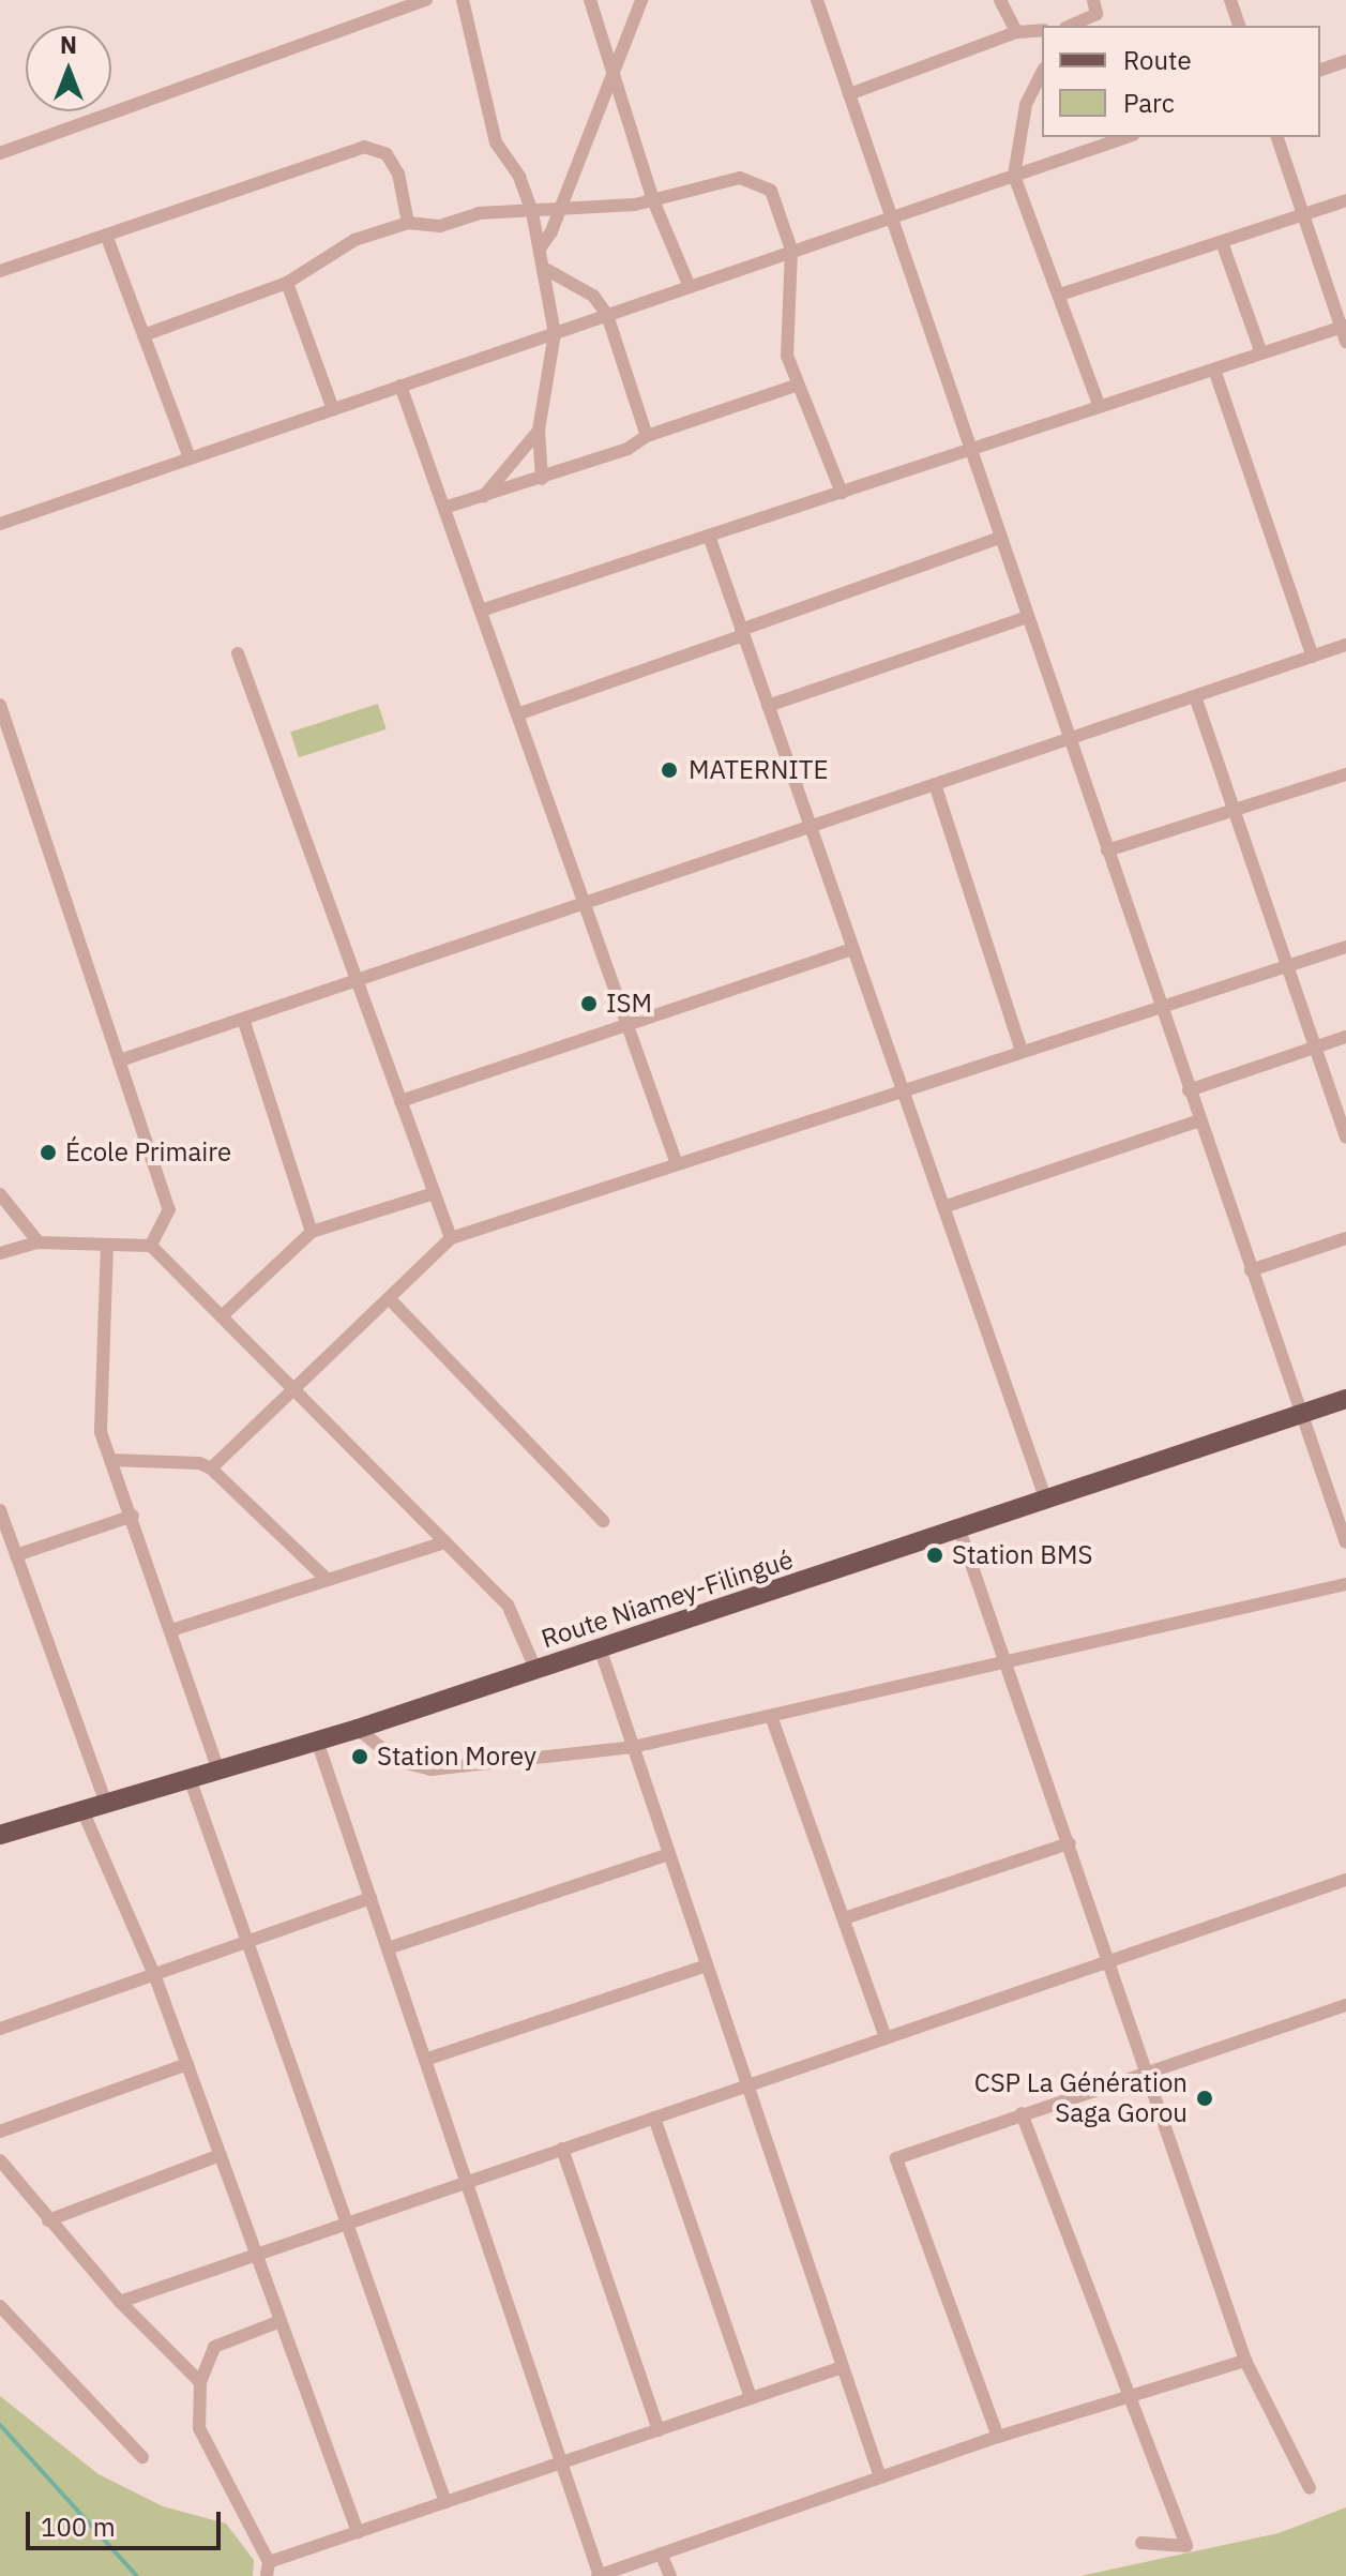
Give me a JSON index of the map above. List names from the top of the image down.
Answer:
{
  "streets": {
    "main road": ["Route Niamey-Filingué"]
  },
  "places": [
    "MATERNITE",
    "ISM",
    "École Primaire",
    "Station BMS",
    "Station Morey",
    "CSP La Génération Saga Gorou"
  ],
  "legend": ["Route", "Parc"],
  "scale_bar": "100 m",
  "north": "top"
}
